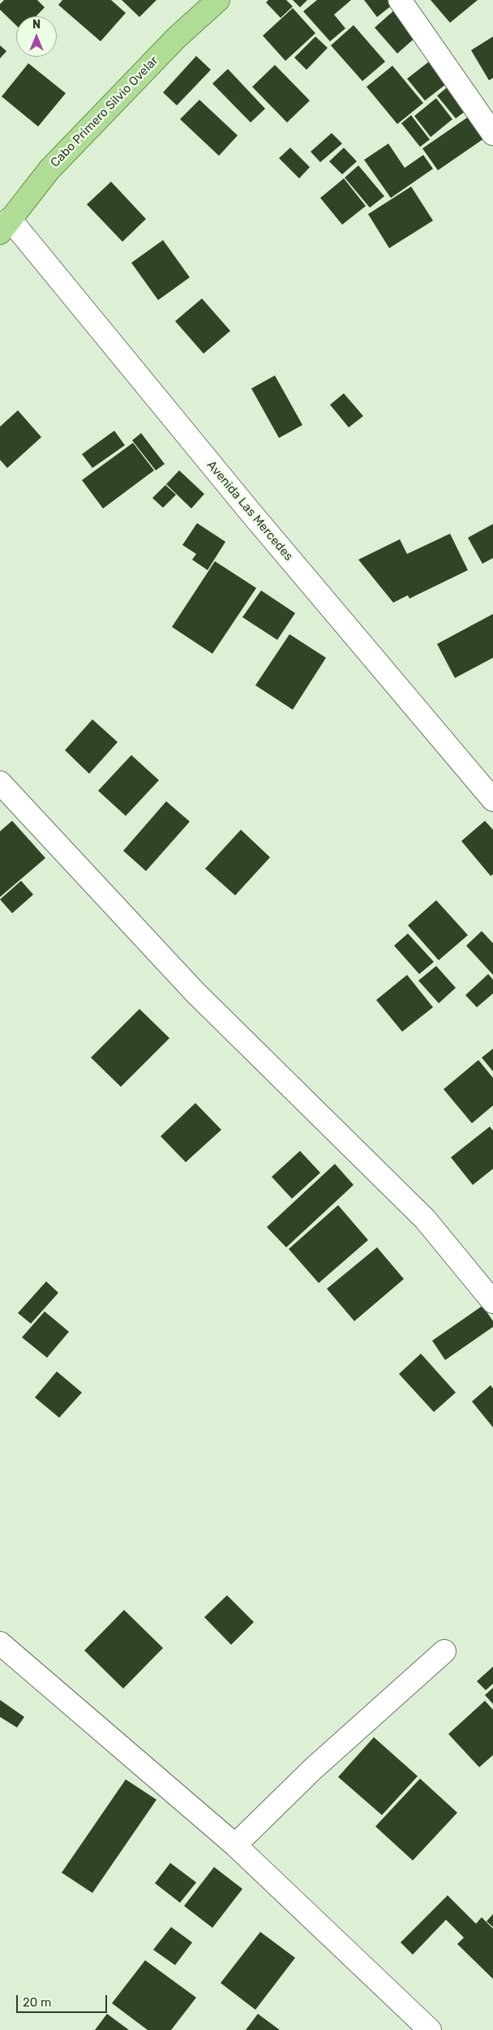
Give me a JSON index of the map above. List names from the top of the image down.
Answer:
{
  "streets": {
    "main road": ["Cabo Primero Silvio Ovelar"],
    "street": ["Avenida Las Mercedes"]
  },
  "crossings": [
    ["Cabo Primero Silvio Ovelar", "Avenida Las Mercedes"]
  ],
  "scale_bar": "20 m",
  "north": "top"
}
